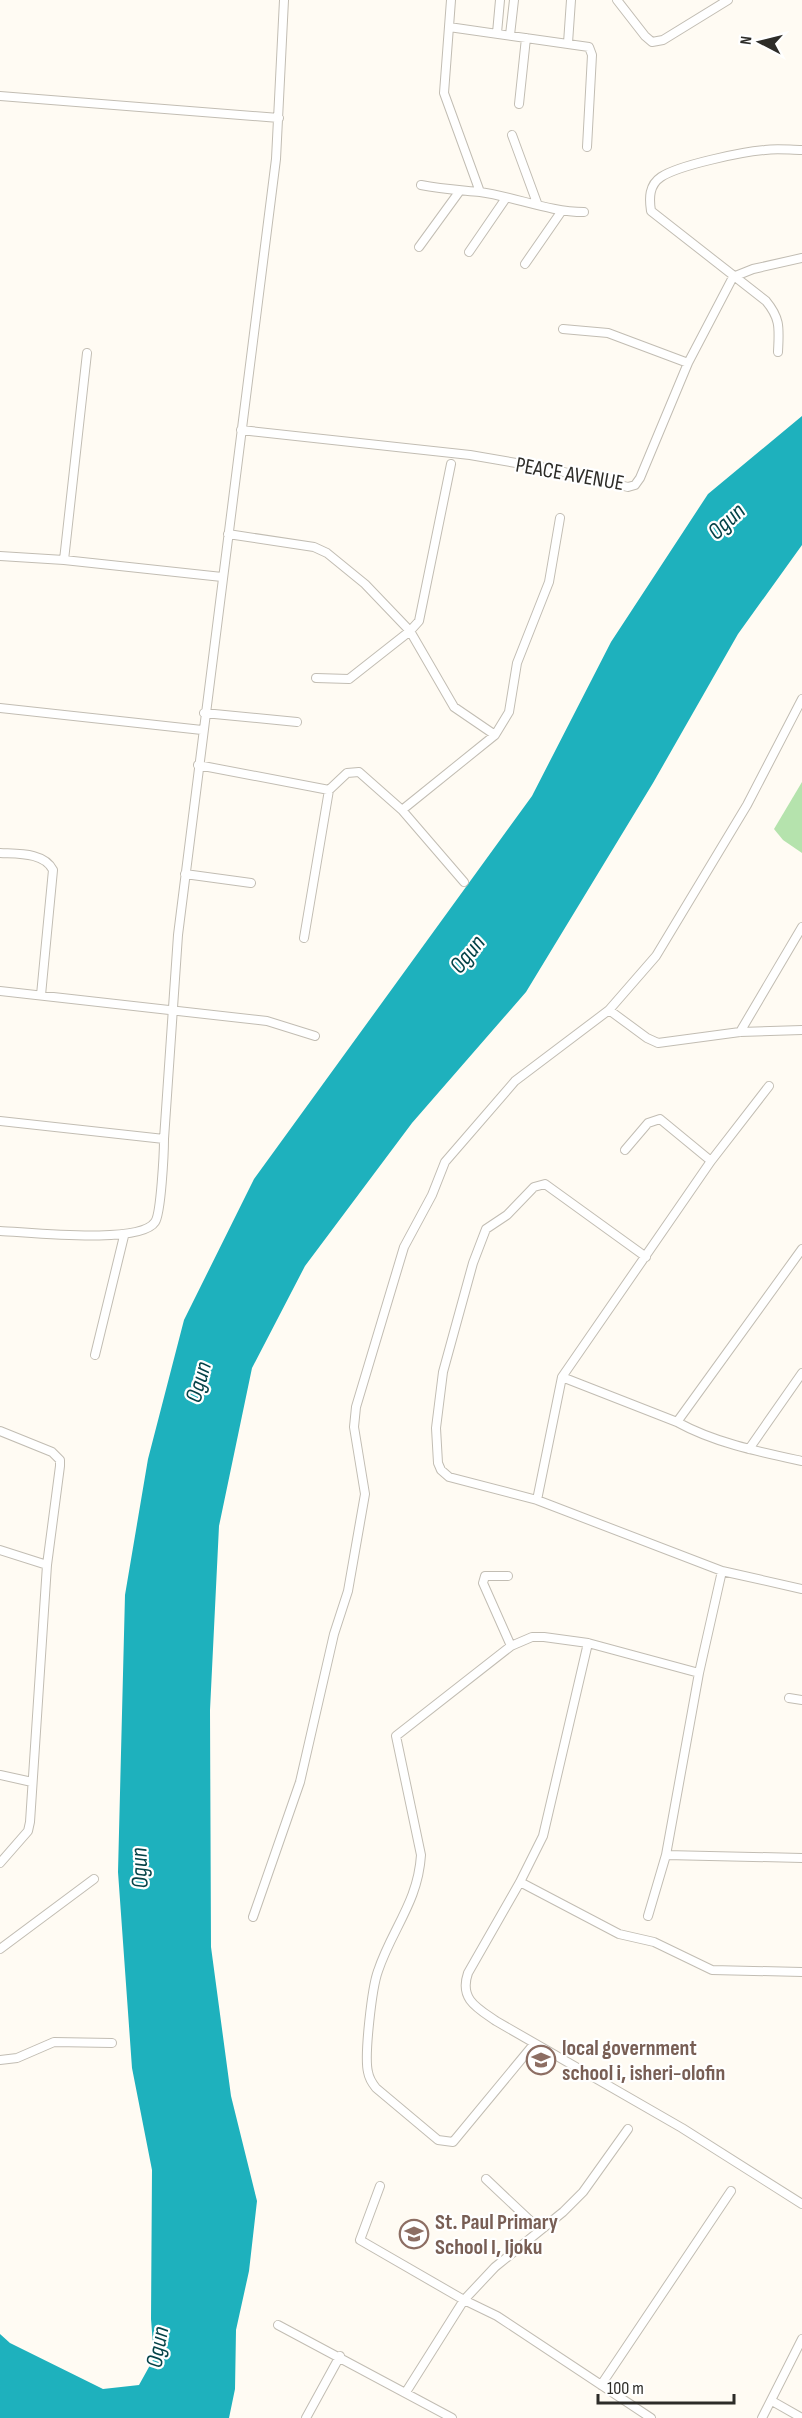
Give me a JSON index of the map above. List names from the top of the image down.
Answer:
{
  "streets": {
    "street": ["PEACE AVENUE"]
  },
  "water": ["Ogun"],
  "places": {
    "school or university": ["local government school i, isheri-olofin", "St. Paul Primary School I, Ijoku"]
  },
  "scale_bar": "100 m",
  "north": "left"
}
